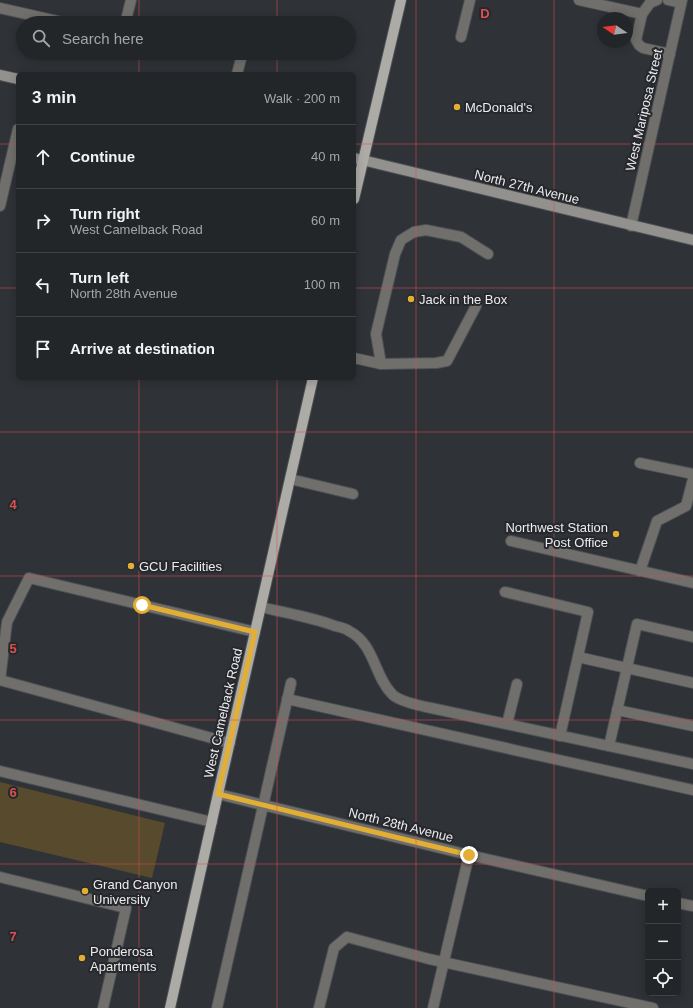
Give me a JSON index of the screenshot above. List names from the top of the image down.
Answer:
{
  "streets": {
    "main road": ["North 27th Avenue", "West Camelback Road"],
    "street": ["West Mariposa Street", "North 28th Avenue"]
  },
  "crossings": [
    ["West Mariposa Street", "North 27th Avenue"],
    ["West Camelback Road", "North 28th Avenue"]
  ],
  "places": [
    "McDonald's",
    "Jack in the Box",
    "Northwest Station Post Office",
    "GCU Facilities",
    "Grand Canyon University",
    "Ponderosa Apartments"
  ],
  "north": "left",
  "page": {
    "search": "Search here",
    "heading": ["3 min", "Walk · 200 m"],
    "list": [
      ["Continue", "40 m"],
      ["Turn right", "West Camelback Road", "60 m"],
      ["Turn left", "North 28th Avenue", "100 m"],
      "Arrive at destination"
    ],
    "map_buttons": ["+", "−"]
  },
  "grid": {
    "columns": ["D"],
    "rows": [
      "4",
      "5",
      "6",
      "7"
    ]
  }
}
